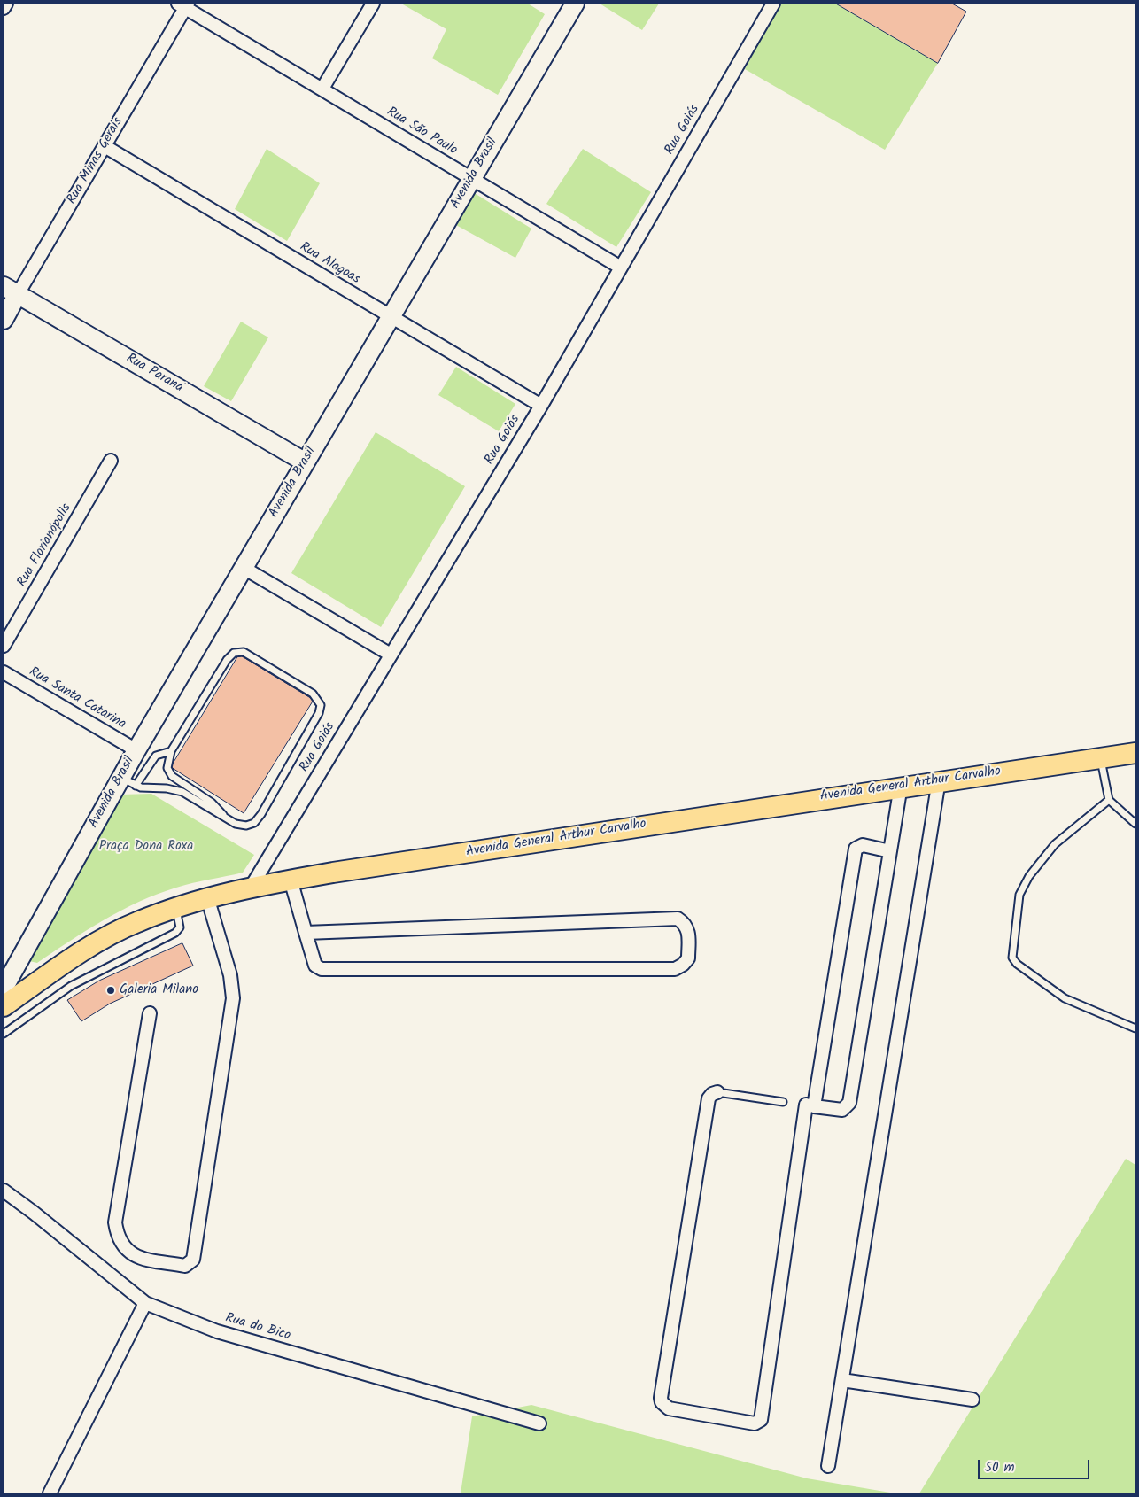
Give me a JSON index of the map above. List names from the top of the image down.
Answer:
{
  "streets": {
    "main road": [
      "Rua Minas Gerais",
      "Avenida Brasil",
      "Rua Paraná",
      "Avenida General Arthur Carvalho"
    ],
    "street": [
      "Rua Goiás",
      "Rua São Paulo",
      "Rua Alagoas",
      "Rua Florianópolis",
      "Rua Santa Catarina",
      "Rua do Bico"
    ]
  },
  "crossings": [
    ["Rua Goiás", "Rua São Paulo"],
    ["Rua Goiás", "Rua Alagoas"],
    ["Rua Goiás", "Avenida General Arthur Carvalho"],
    ["Rua São Paulo", "Rua Minas Gerais"],
    ["Rua São Paulo", "Avenida Brasil"],
    ["Rua Minas Gerais", "Rua Alagoas"],
    ["Rua Minas Gerais", "Rua Paraná"],
    ["Avenida Brasil", "Rua Alagoas"],
    ["Avenida Brasil", "Rua Paraná"],
    ["Avenida Brasil", "Rua Santa Catarina"]
  ],
  "parks": ["Praça Dona Roxa"],
  "places": ["Galeria Milano"],
  "scale_bar": "50 m"
}
